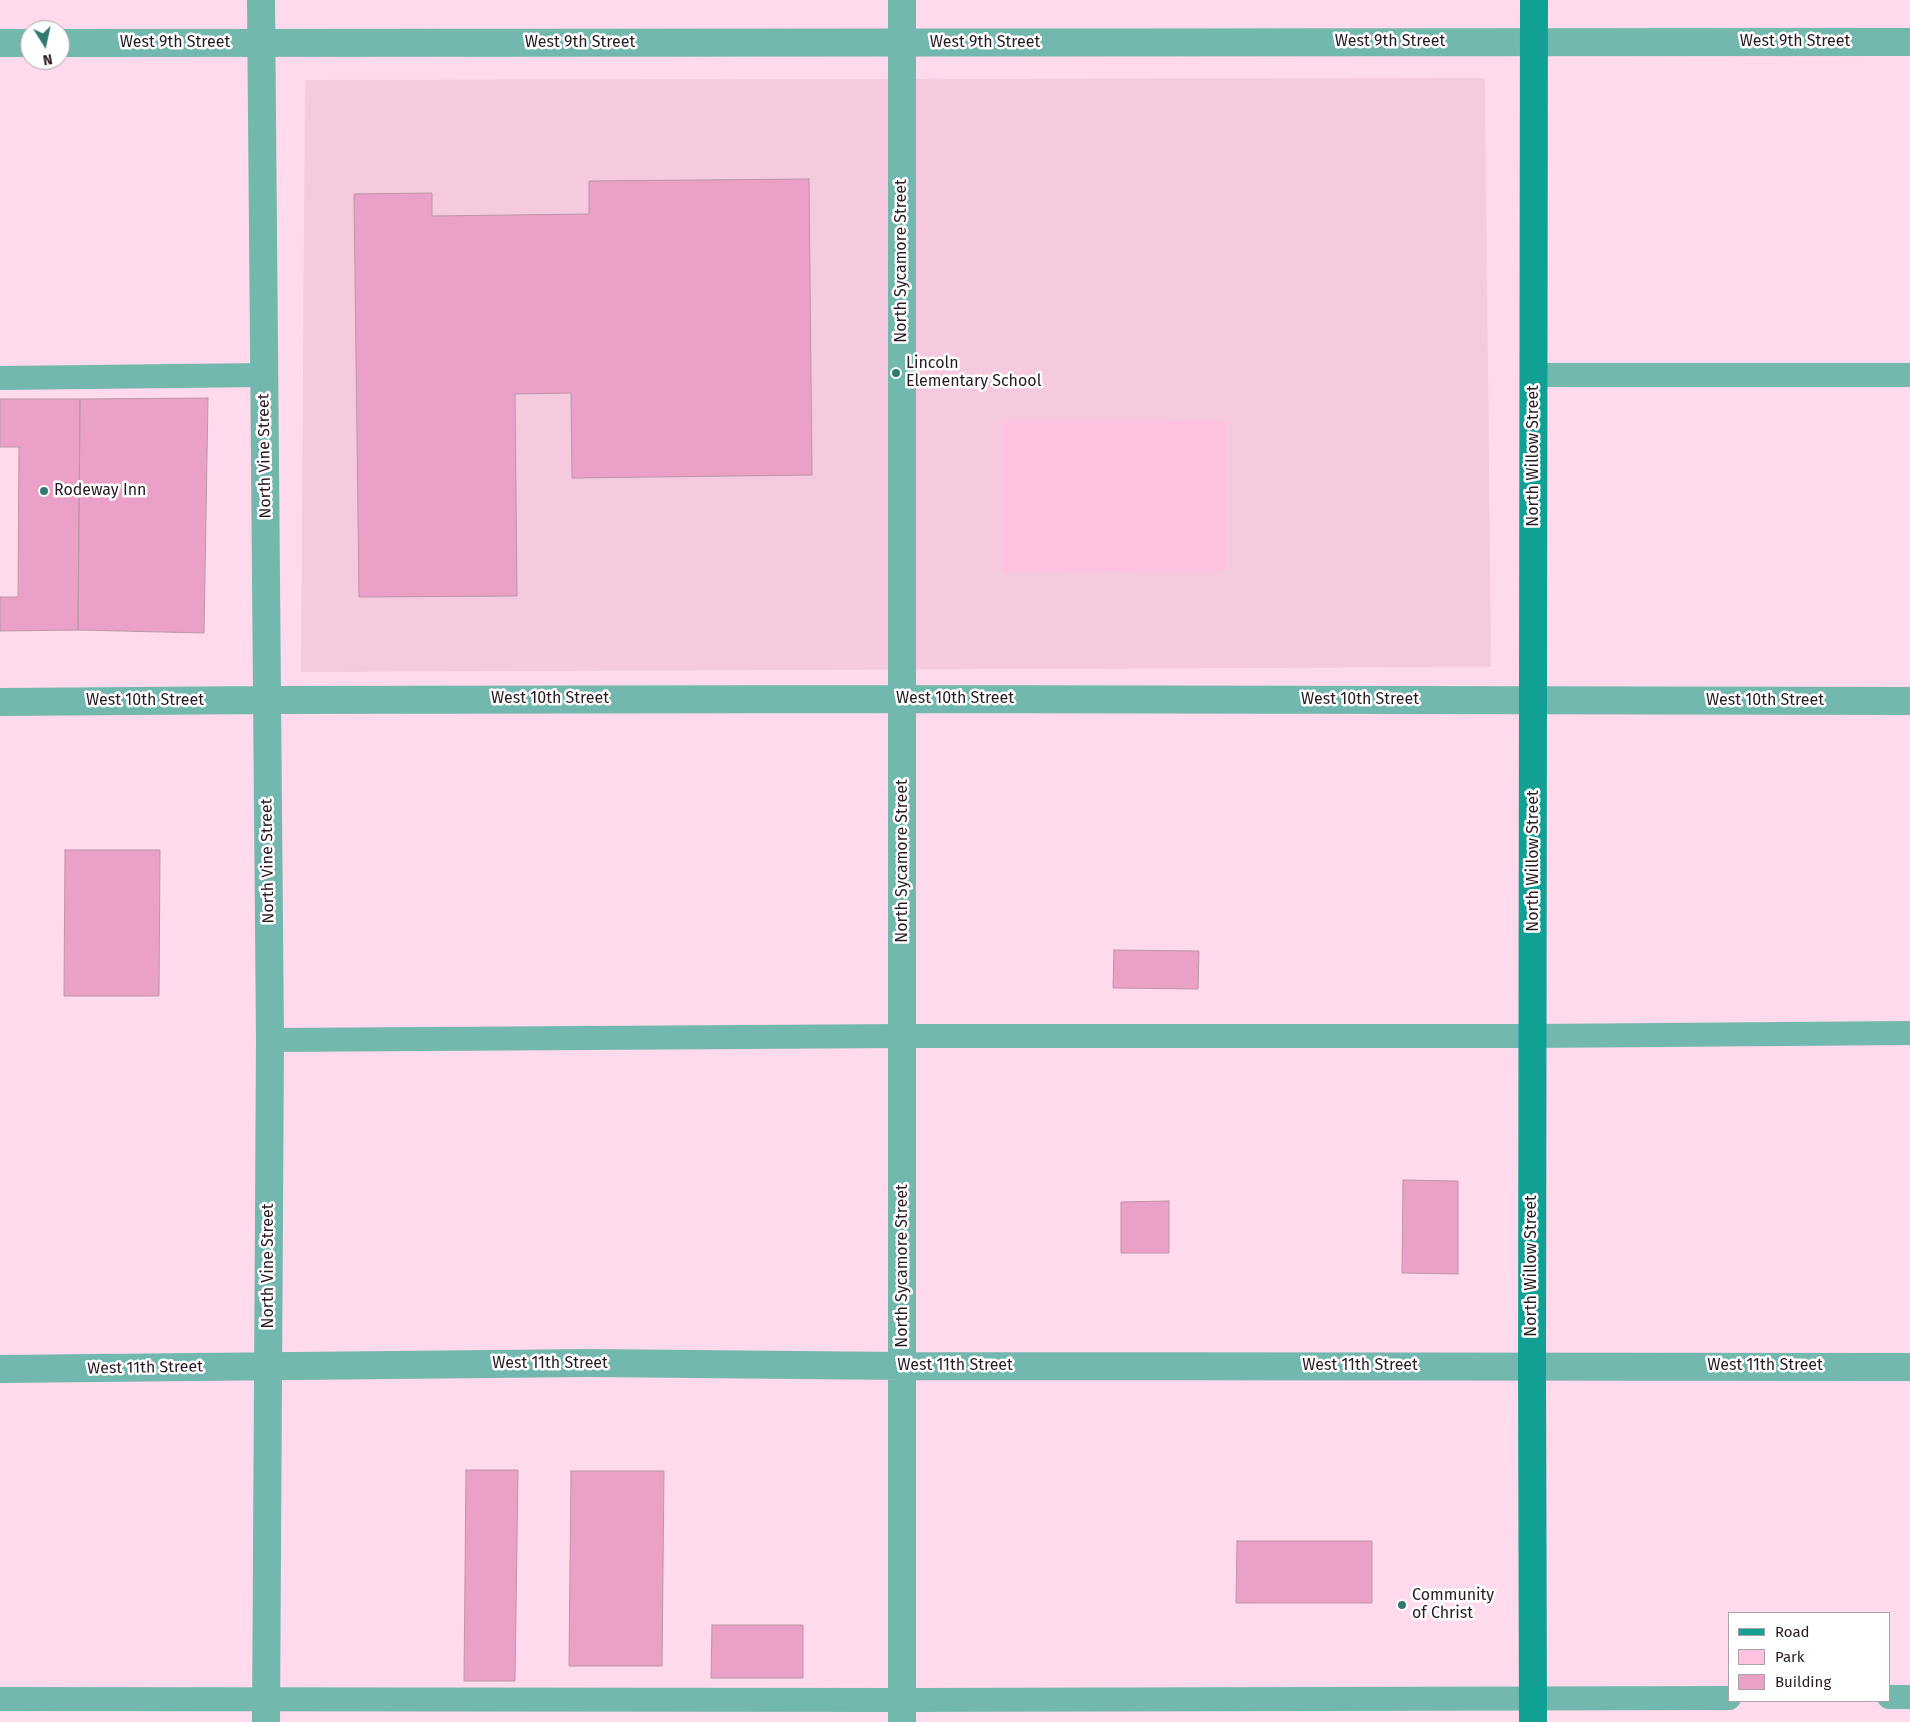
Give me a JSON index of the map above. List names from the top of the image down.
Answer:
{
  "streets": {
    "main road": ["North Willow Street"],
    "street": [
      "West 9th Street",
      "North Sycamore Street",
      "North Vine Street",
      "West 10th Street",
      "West 11th Street"
    ]
  },
  "crossings": [
    ["West 9th Street", "North Sycamore Street"],
    ["West 9th Street", "North Vine Street"],
    ["West 9th Street", "North Willow Street"],
    ["North Sycamore Street", "West 10th Street"],
    ["North Sycamore Street", "West 11th Street"],
    ["North Vine Street", "West 10th Street"],
    ["North Vine Street", "West 11th Street"],
    ["North Willow Street", "West 10th Street"],
    ["North Willow Street", "West 11th Street"]
  ],
  "places": ["Lincoln Elementary School", "Rodeway Inn", "Community of Christ"],
  "legend": ["Road", "Park", "Building"],
  "north": "bottom"
}
